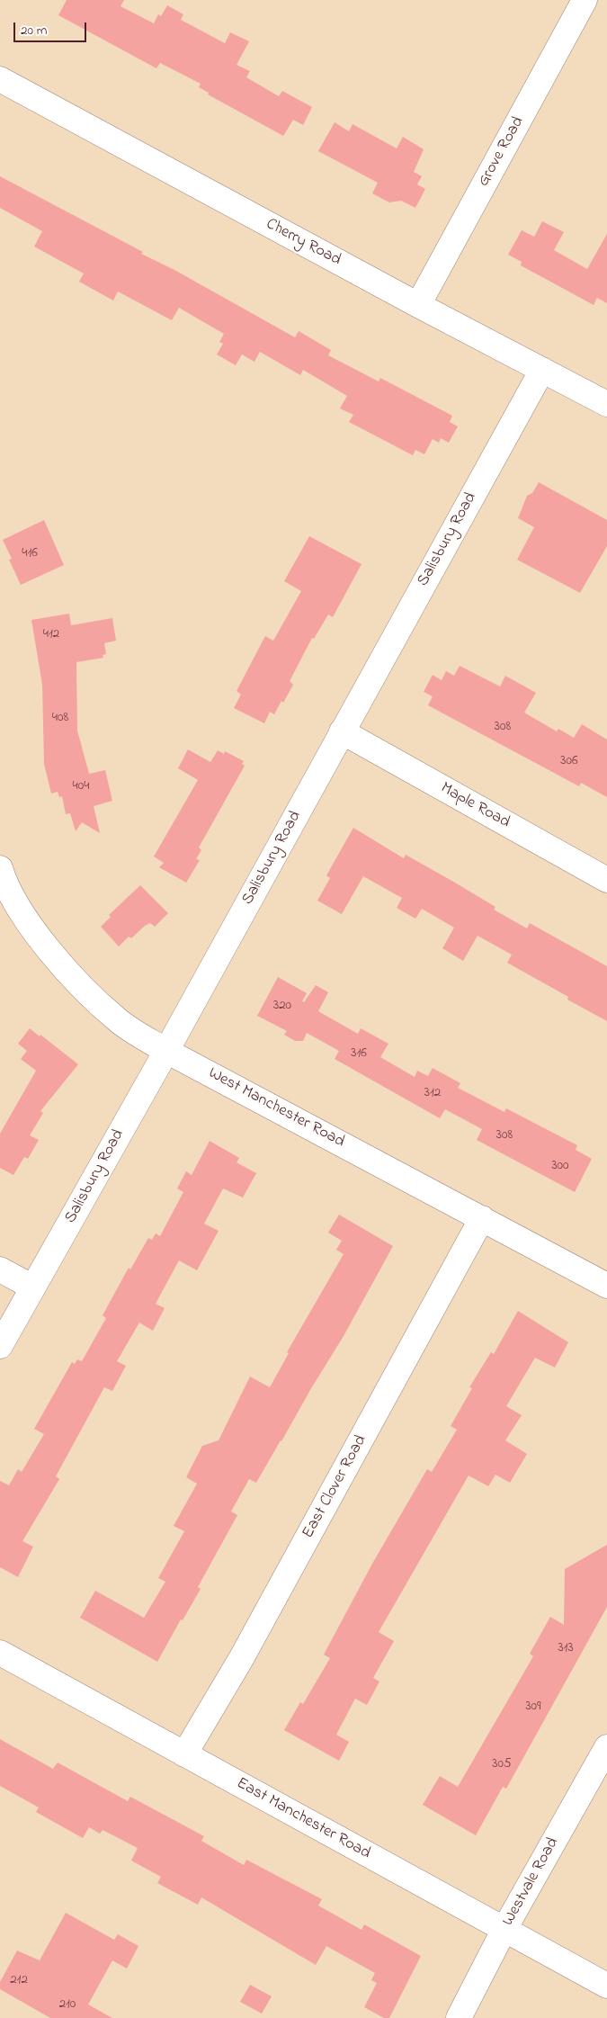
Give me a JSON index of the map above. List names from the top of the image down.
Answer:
{
  "streets": {
    "street": [
      "Grove Road",
      "Cherry Road",
      "Salisbury Road",
      "Maple Road",
      "West Manchester Road",
      "East Clover Road",
      "East Manchester Road",
      "Westvale Road"
    ]
  },
  "crossings": [
    ["Grove Road", "Cherry Road"],
    ["Cherry Road", "Salisbury Road"],
    ["Salisbury Road", "Maple Road"],
    ["Salisbury Road", "West Manchester Road"],
    ["West Manchester Road", "East Clover Road"],
    ["East Clover Road", "East Manchester Road"],
    ["East Manchester Road", "Westvale Road"]
  ],
  "house_numbers": [
    "416",
    "412",
    "408",
    "308",
    "306",
    "404",
    "320",
    "316",
    "312",
    "308",
    "300",
    "313",
    "309",
    "305",
    "212",
    "210"
  ],
  "scale_bar": "20 m"
}
